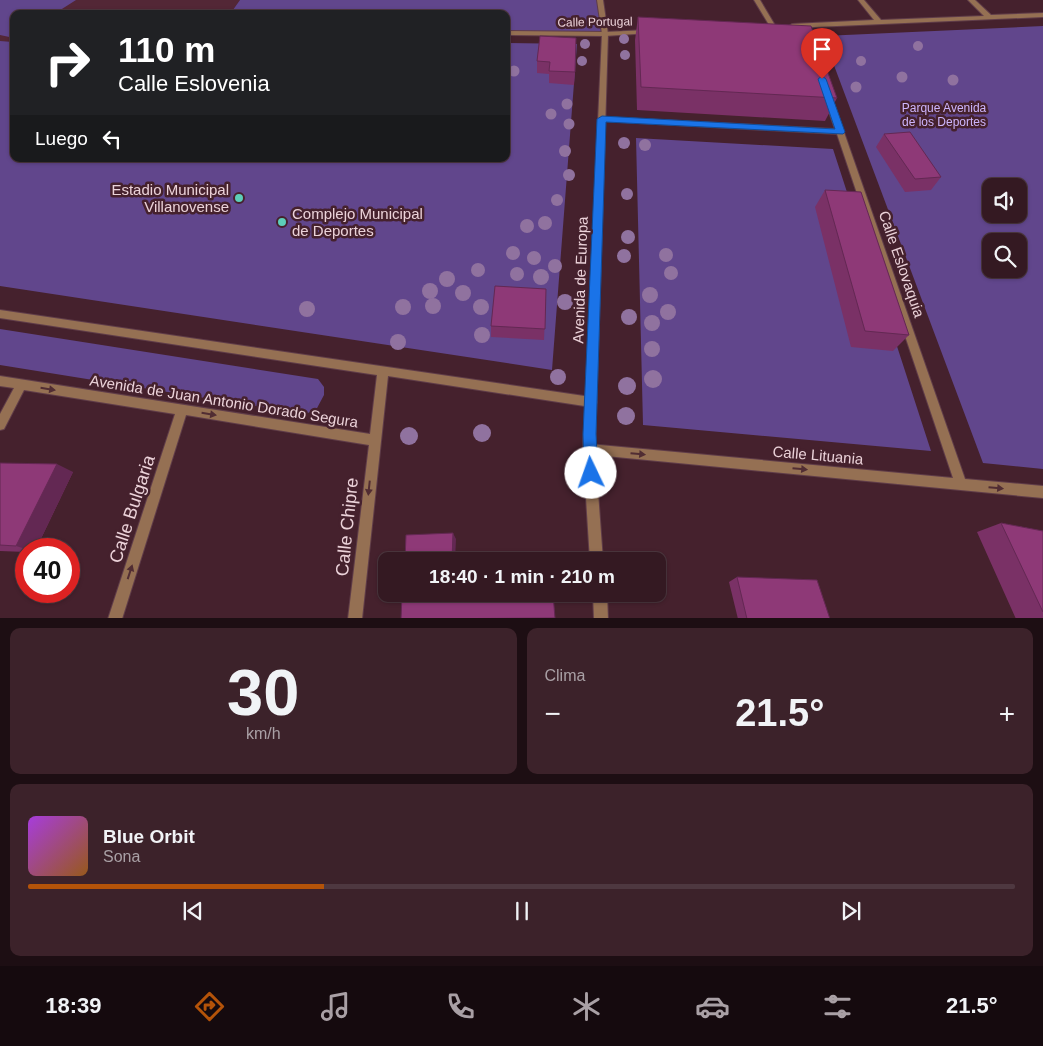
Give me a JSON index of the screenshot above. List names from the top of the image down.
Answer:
{
  "streets": {
    "street": [
      "Calle Portugal",
      "Calle Eslovaquia",
      "Avenida de Europa",
      "Avenida de Juan Antonio Dorado Segura",
      "Calle Lituania",
      "Calle Bulgaria",
      "Calle Chipre"
    ]
  },
  "crossings": [
    ["Calle Portugal", "Avenida de Europa"],
    ["Calle Eslovaquia", "Calle Lituania"],
    ["Avenida de Europa", "Calle Lituania"],
    ["Avenida de Juan Antonio Dorado Segura", "Calle Bulgaria"],
    ["Avenida de Juan Antonio Dorado Segura", "Calle Chipre"]
  ],
  "one_way": ["Calle Lituania", "Calle Bulgaria", "Calle Chipre"],
  "parks": ["Parque Avenida de los Deportes"],
  "places": ["Estadio Municipal Villanovense", "Complejo Municipal de Deportes"],
  "page": {
    "turn": ["110 m", "Calle Eslovenia"],
    "then": "Luego",
    "limit": "40",
    "trip": "18:40 · 1 min · 210 m",
    "tile": [
      ["30", "km/h"],
      "Clima"
    ],
    "heat": ["−", "21.5°", "+"],
    "song": ["Blue Orbit", "Sona"],
    "tabs": ["18:39", "21.5°"]
  }
}
